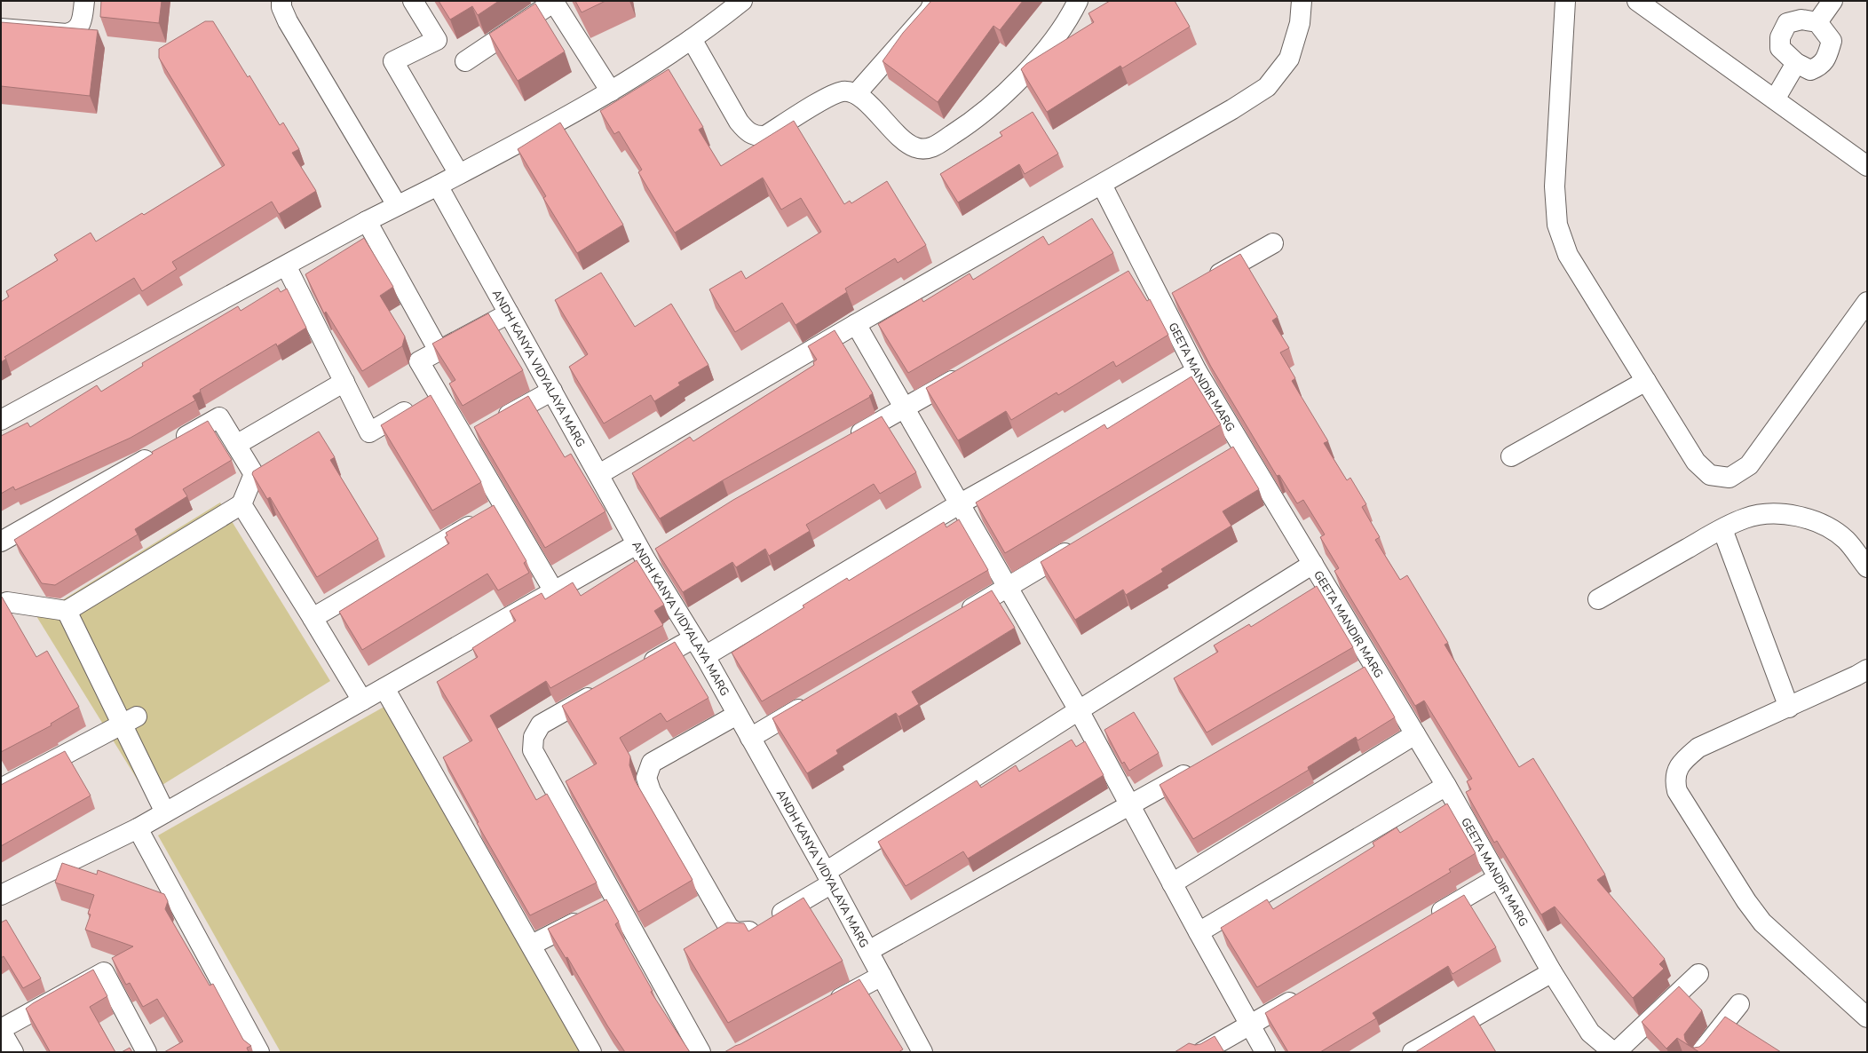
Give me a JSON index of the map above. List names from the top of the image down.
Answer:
{
  "streets": {
    "street": ["ANDH KANYA VIDYALAYA MARG", "GEETA MANDIR MARG"]
  }
}
